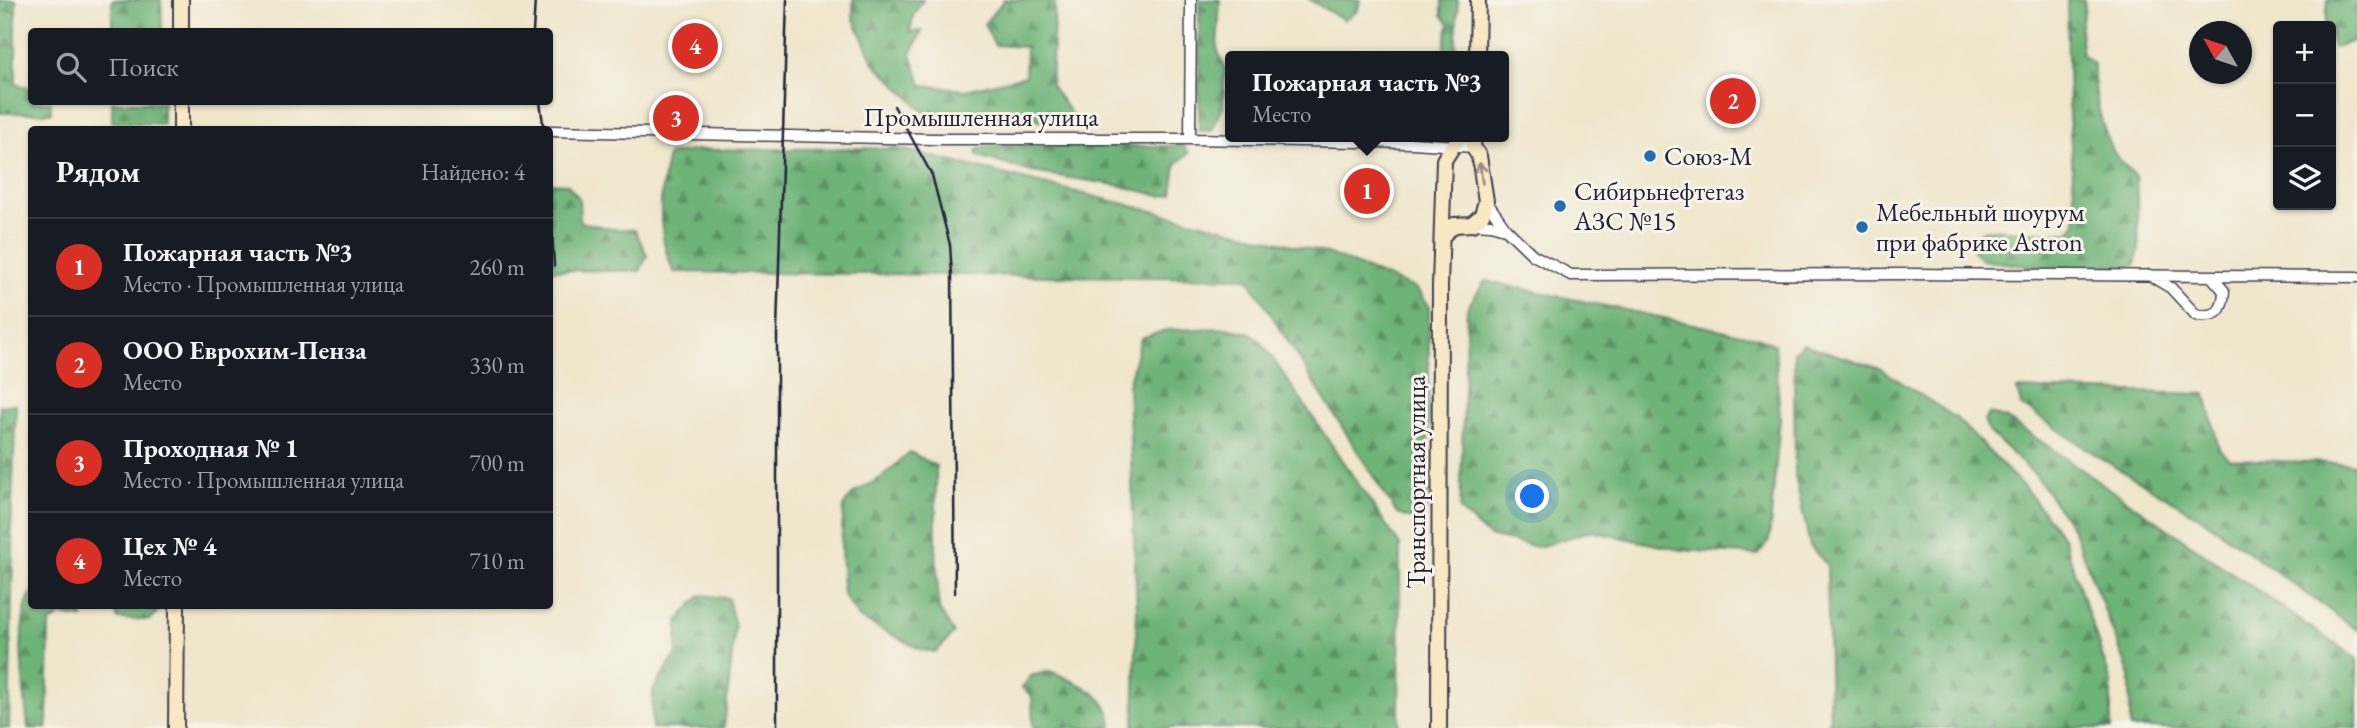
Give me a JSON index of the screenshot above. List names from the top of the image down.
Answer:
{
  "streets": {
    "street": ["Промышленная улица", "Транспортная улица"]
  },
  "places": ["Союз-М", "Сибирьнефтегаз АЗС №15", "Мебельный шоурум при фабрике Astron"],
  "north": "top left",
  "page": {
    "pins": [
      "4",
      "2",
      "3",
      "1"
    ],
    "map_buttons": ["+", "−"],
    "search": "Поиск",
    "popup": ["Пожарная часть №3", "Место"],
    "heading": ["Рядом", "Найдено: 4"],
    "list": [
      {
        "mark": "1",
        "name": "Пожарная часть №3",
        "note": "Место · Промышленная улица",
        "value": "260 m"
      },
      {
        "mark": "2",
        "name": "ООО Еврохим-Пенза",
        "note": "Место",
        "value": "330 m"
      },
      {
        "mark": "3",
        "name": "Проходная № 1",
        "note": "Место · Промышленная улица",
        "value": "700 m"
      },
      {
        "mark": "4",
        "name": "Цех № 4",
        "note": "Место",
        "value": "710 m"
      }
    ]
  }
}
